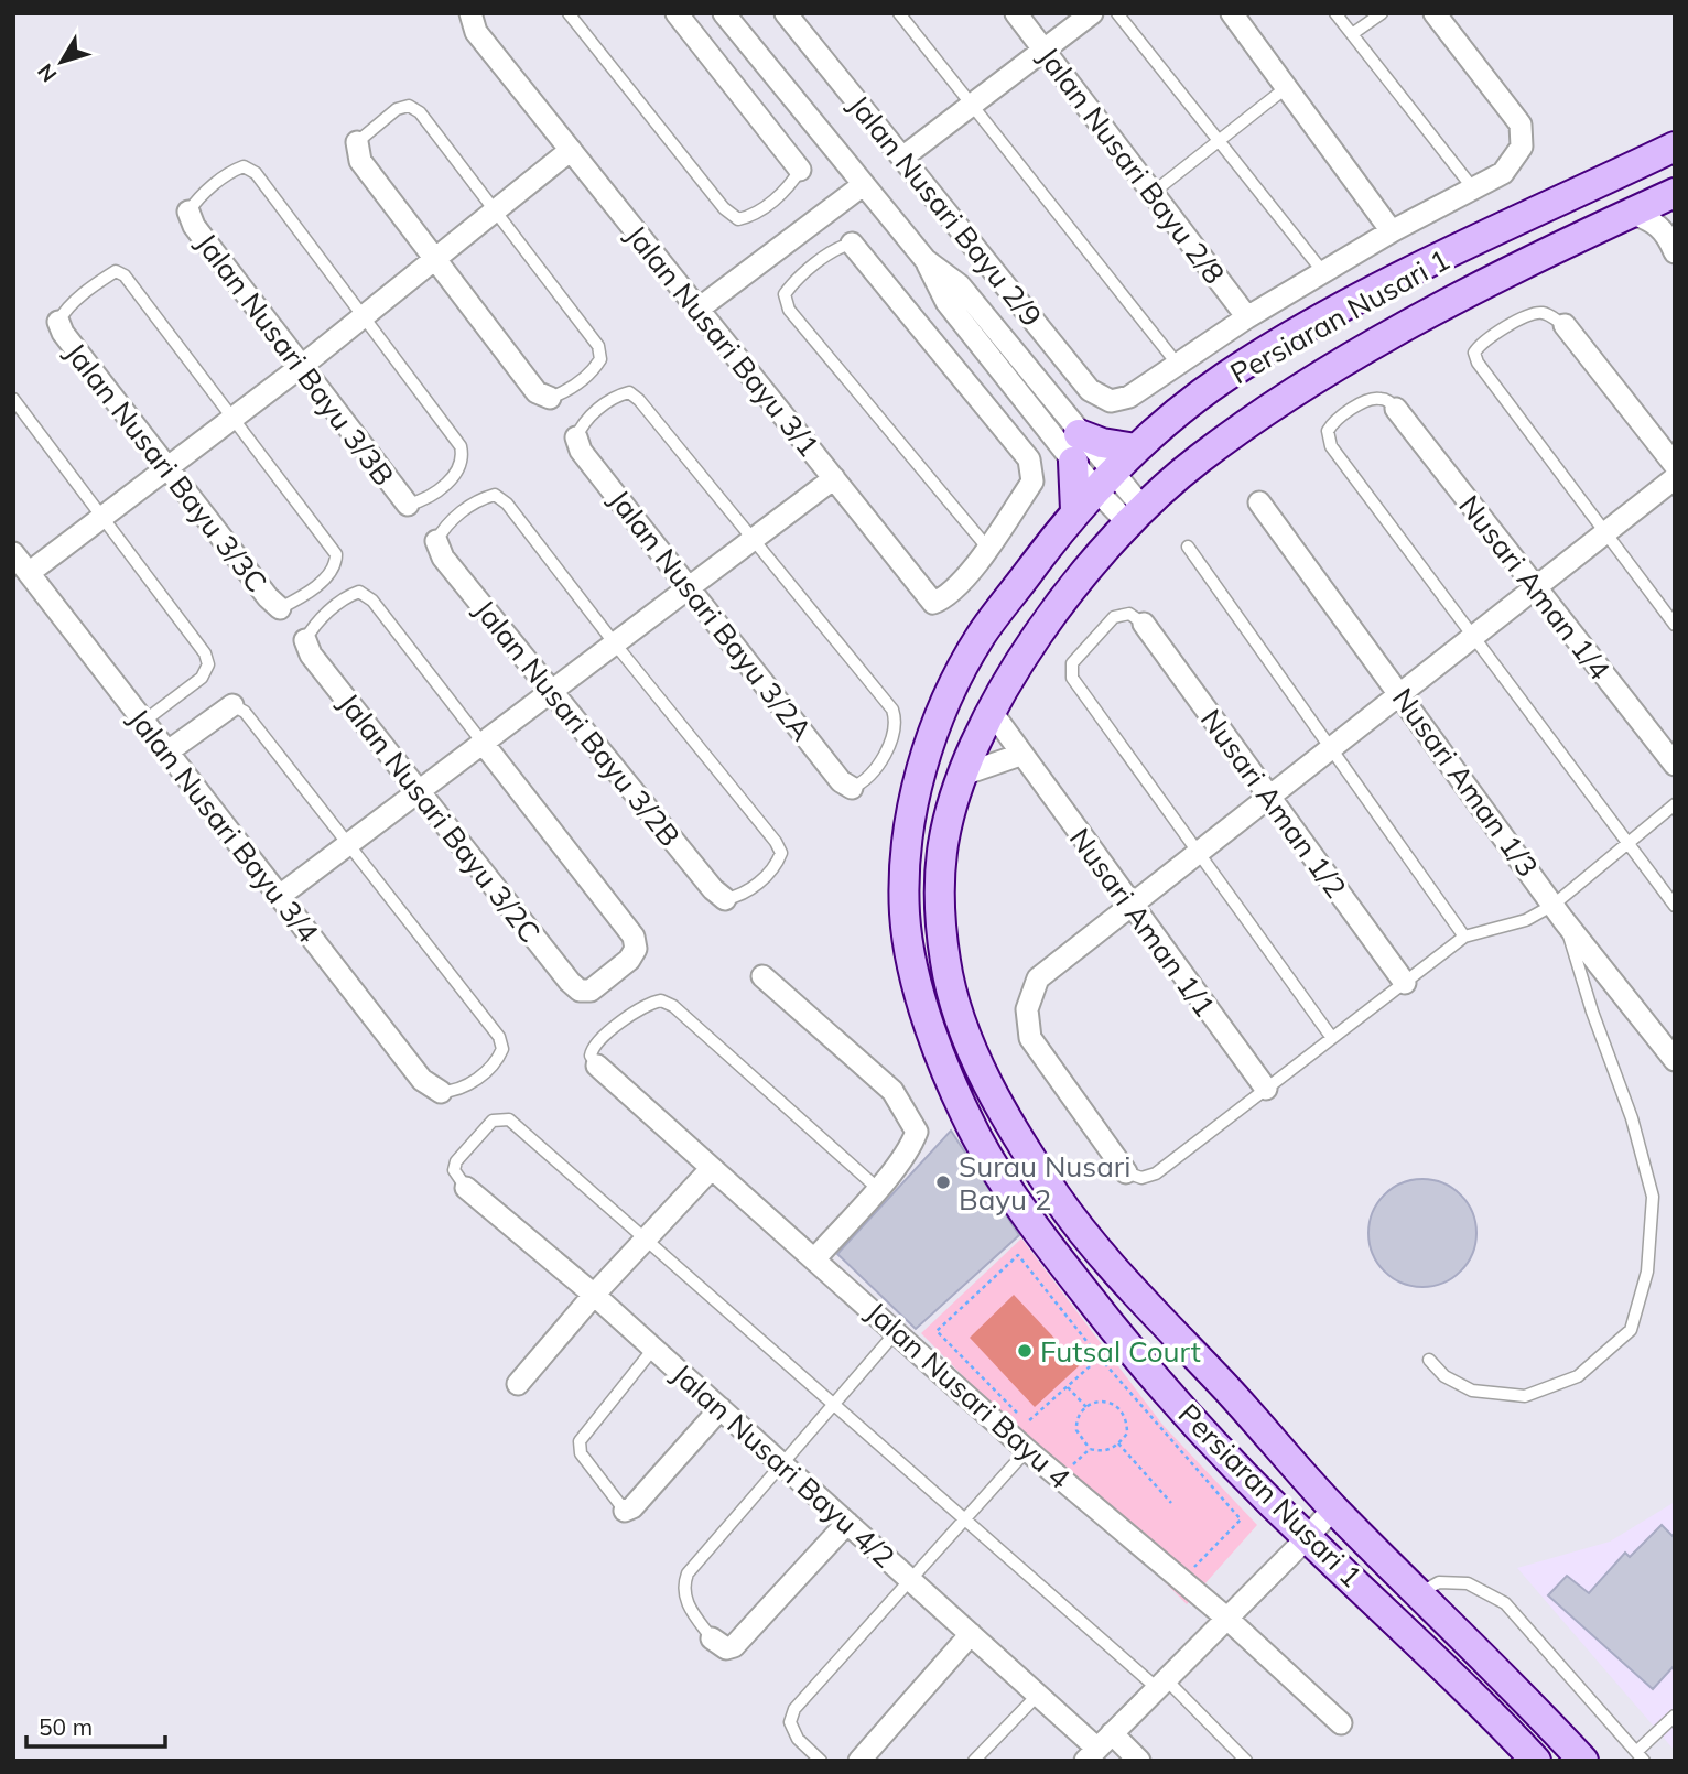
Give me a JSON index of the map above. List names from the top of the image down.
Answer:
{
  "streets": {
    "main road": ["Persiaran Nusari 1"],
    "street": [
      "Jalan Nusari Bayu 2/8",
      "Jalan Nusari Bayu 2/9",
      "Jalan Nusari Bayu 3/1",
      "Jalan Nusari Bayu 3/3B",
      "Jalan Nusari Bayu 3/3C",
      "Nusari Aman 1/4",
      "Jalan Nusari Bayu 3/2A",
      "Jalan Nusari Bayu 3/2B",
      "Nusari Aman 1/3",
      "Nusari Aman 1/2",
      "Jalan Nusari Bayu 3/2C",
      "Jalan Nusari Bayu 3/4",
      "Nusari Aman 1/1",
      "Jalan Nusari Bayu 4",
      "Jalan Nusari Bayu 4/2"
    ]
  },
  "crossings": [
    ["Persiaran Nusari 1", "Nusari Aman 1/1"]
  ],
  "places": ["Surau Nusari Bayu 2", "Futsal Court"],
  "scale_bar": "50 m",
  "north": "bottom left"
}
